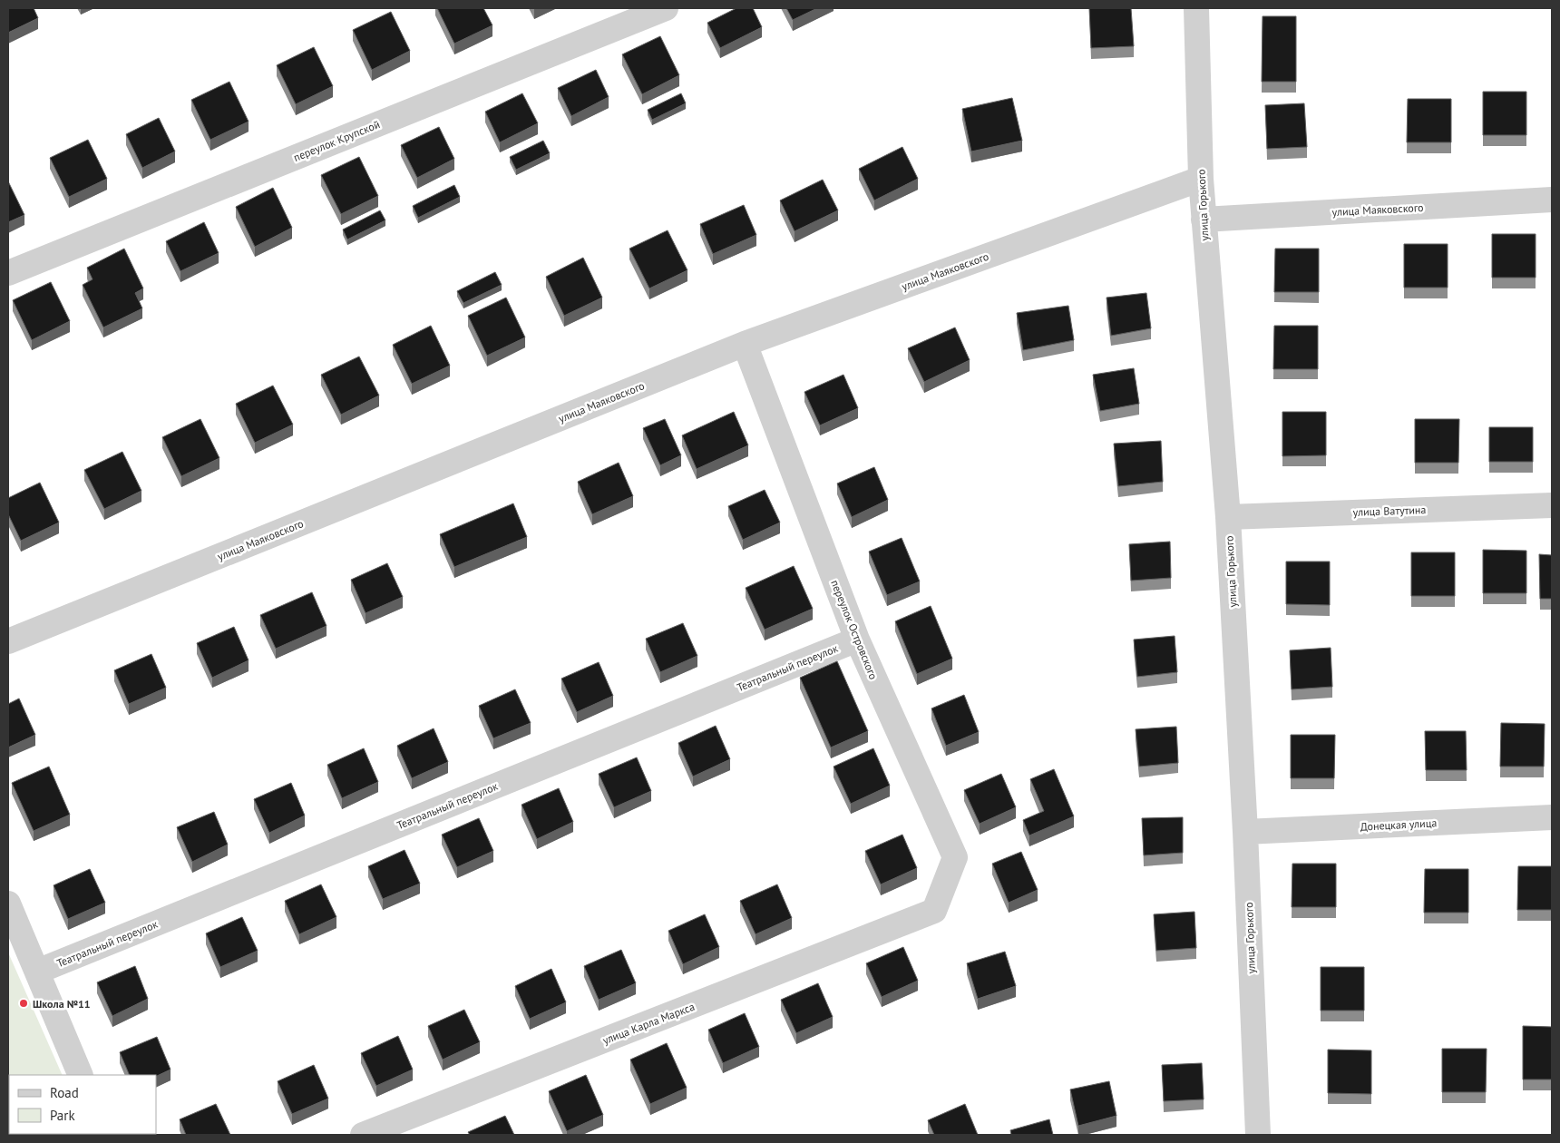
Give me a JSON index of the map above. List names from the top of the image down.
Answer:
{
  "streets": {
    "street": [
      "переулок Крупской",
      "улица Горького",
      "улица Маяковского",
      "улица Ватутина",
      "переулок Островского",
      "Театральный переулок",
      "Донецкая улица",
      "улица Карла Маркса"
    ]
  },
  "crossings": [
    ["улица Горького", "улица Маяковского"],
    ["улица Горького", "улица Ватутина"],
    ["улица Горького", "Донецкая улица"],
    ["улица Маяковского", "переулок Островского"],
    ["переулок Островского", "Театральный переулок"],
    ["переулок Островского", "улица Карла Маркса"]
  ],
  "places": ["Школа №11"],
  "legend": ["Road", "Park"]
}
